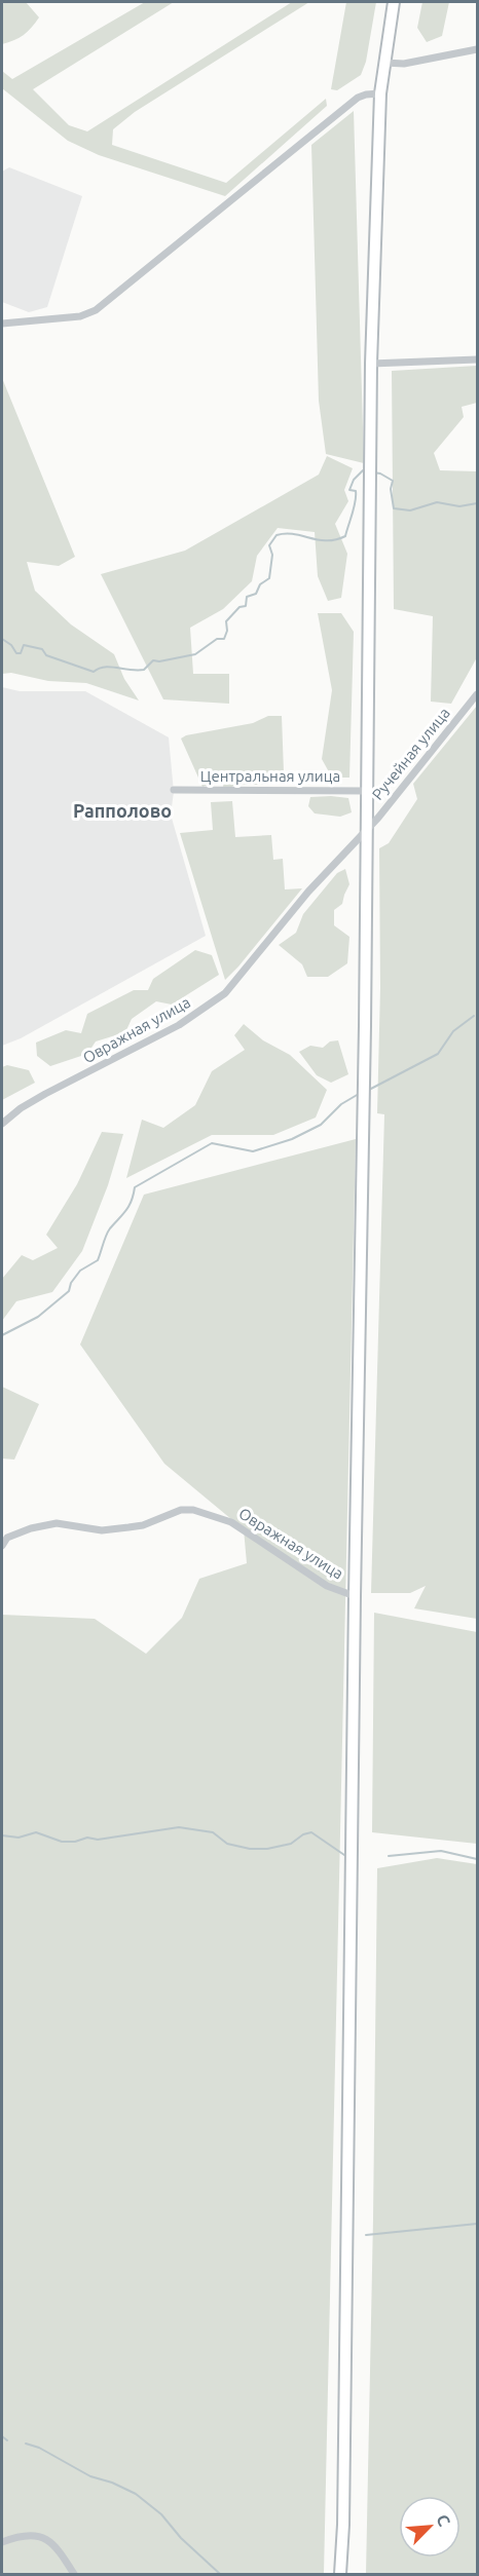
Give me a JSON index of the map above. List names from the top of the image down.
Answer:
{
  "streets": {
    "street": ["Ручейная улица", "Центральная улица", "Овражная улица"]
  },
  "crossings": [
    ["Ручейная улица", "Овражная улица"]
  ],
  "districts": ["Рапполово"],
  "north": "top right"
}
